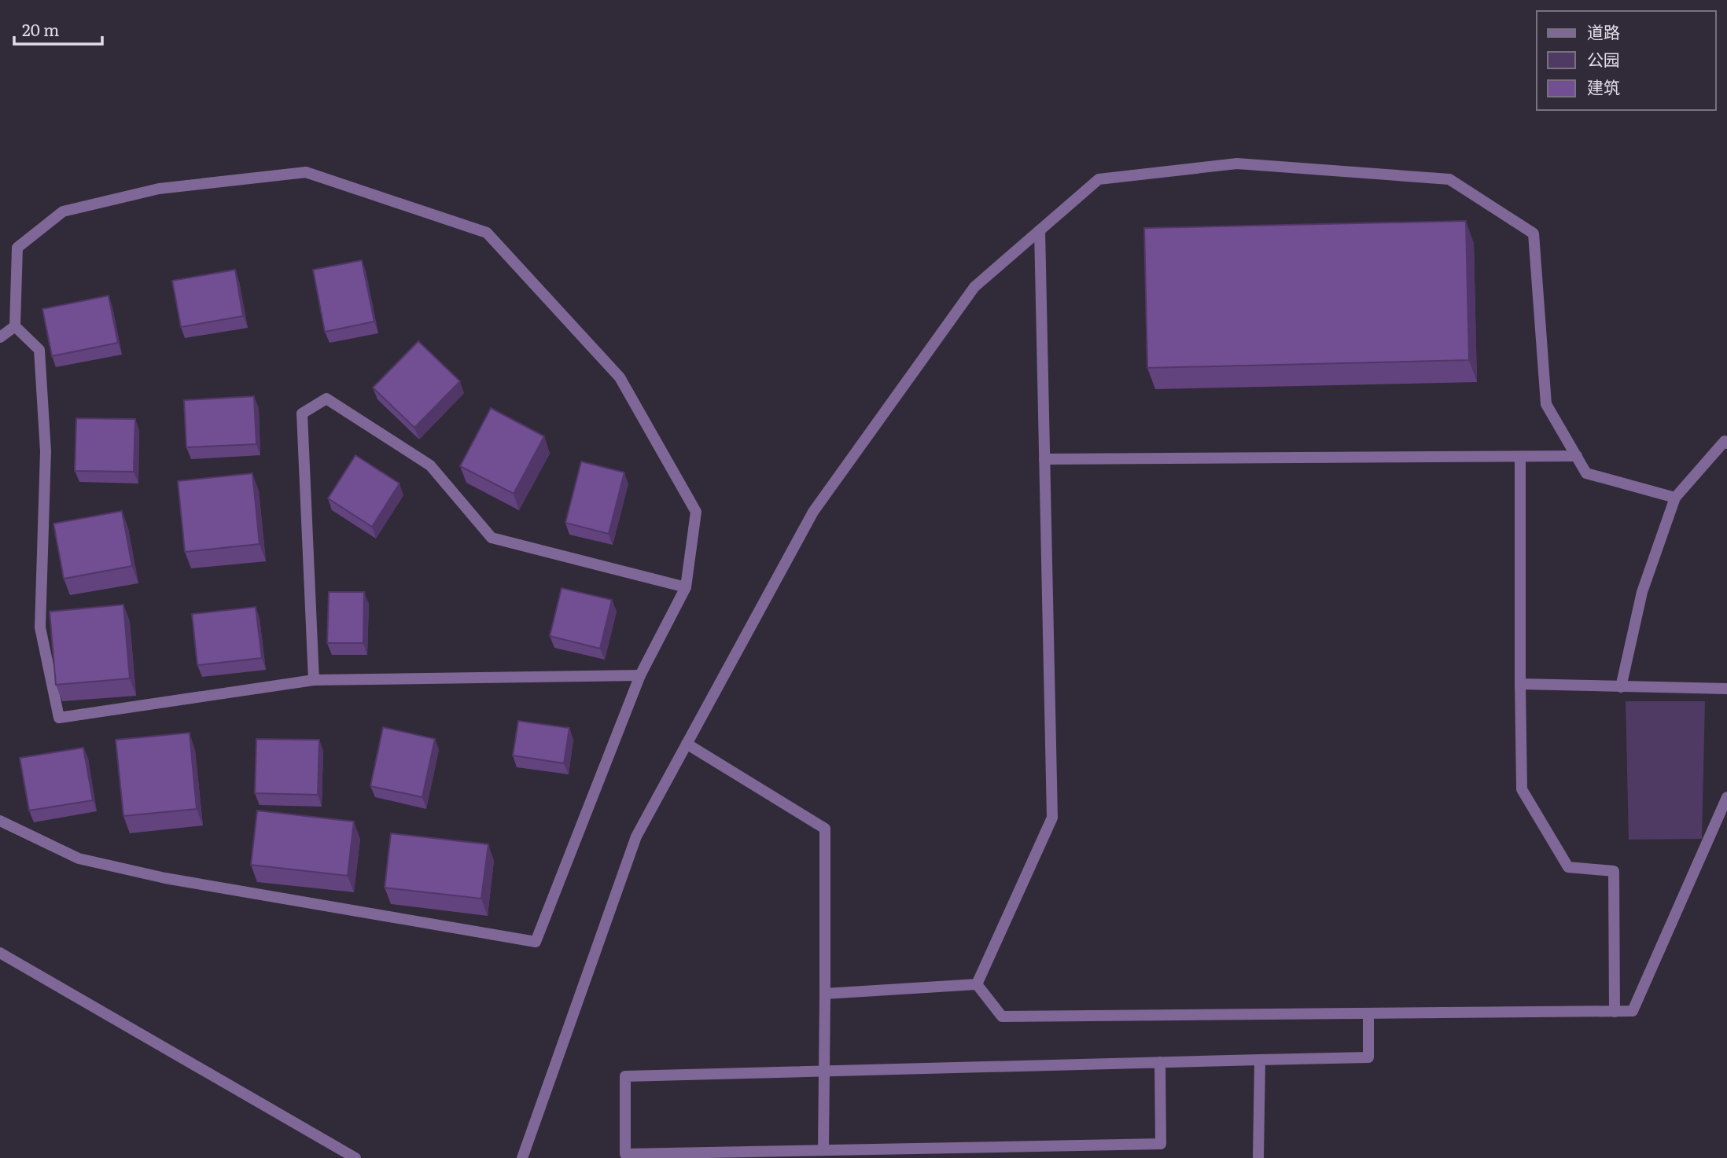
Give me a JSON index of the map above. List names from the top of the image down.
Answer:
{
  "legend": ["道路", "公园", "建筑"],
  "scale_bar": "20 m"
}
